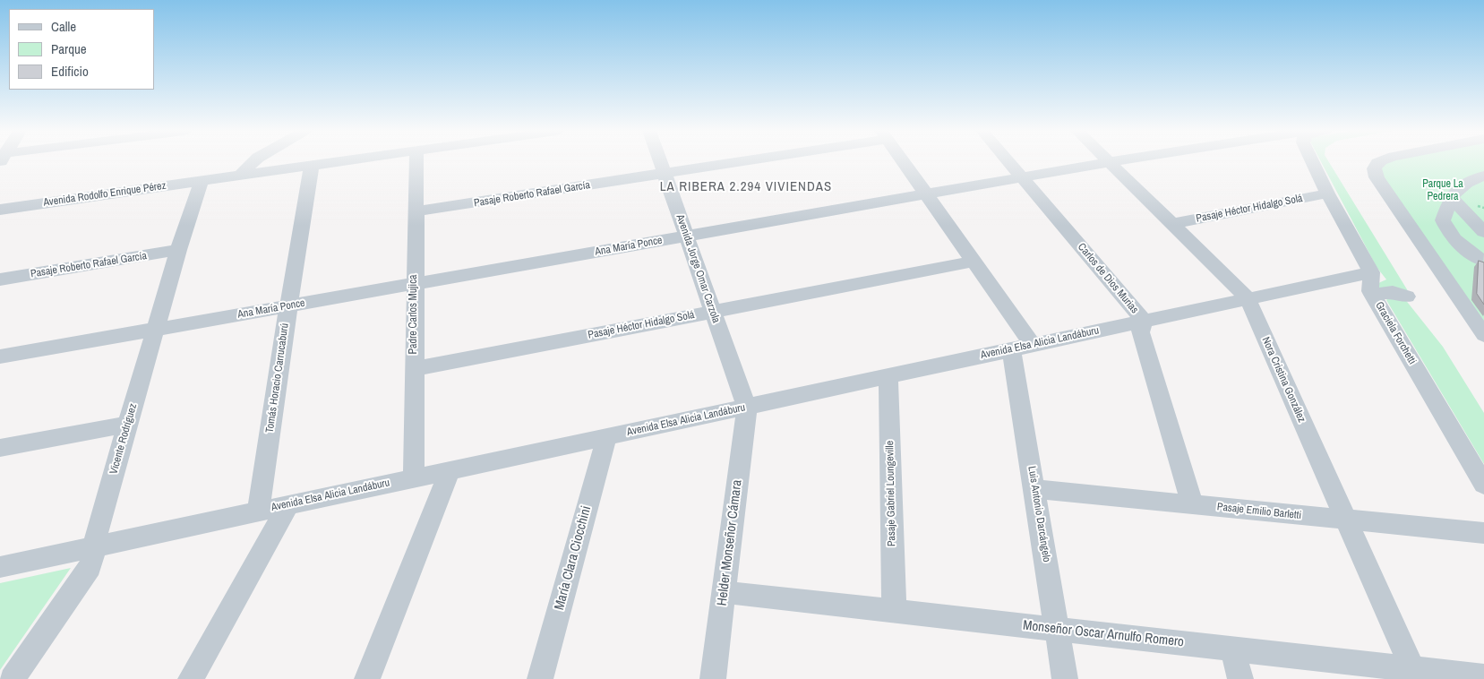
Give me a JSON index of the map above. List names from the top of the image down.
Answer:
{
  "streets": {
    "street": [
      "Avenida Rodolfo Enrique Pérez",
      "Pasaje Roberto Rafael García",
      "Pasaje Héctor Hidalgo Solá",
      "Ana María Ponce",
      "Avenida Jorge Omar Carzola",
      "Carlos de Dios Murias",
      "Padre Carlos Mujica",
      "Graciela Forchetti",
      "Avenida Elsa Alicia Landáburu",
      "Tomás Horacio Carrucaburú",
      "Nora Cristina González",
      "Vicente Rodríguez",
      "Pasaje Gabriel Loungeville",
      "Pasaje Emilio Barletti",
      "Luis Antonio Darcángelo",
      "Helder Monseñor Cámara",
      "María Clara Ciocchini",
      "Monseñor Oscar Arnulfo Romero"
    ]
  },
  "crossings": [
    ["Avenida Rodolfo Enrique Pérez", "Tomás Horacio Carrucaburú"],
    ["Avenida Rodolfo Enrique Pérez", "Vicente Rodríguez"],
    ["Pasaje Roberto Rafael García", "Avenida Jorge Omar Carzola"],
    ["Pasaje Roberto Rafael García", "Padre Carlos Mujica"],
    ["Pasaje Roberto Rafael García", "Vicente Rodríguez"],
    ["Pasaje Héctor Hidalgo Solá", "Avenida Jorge Omar Carzola"],
    ["Pasaje Héctor Hidalgo Solá", "Padre Carlos Mujica"],
    ["Pasaje Héctor Hidalgo Solá", "Graciela Forchetti"],
    ["Pasaje Héctor Hidalgo Solá", "Nora Cristina González"],
    ["Pasaje Héctor Hidalgo Solá", "Luis Antonio Darcángelo"],
    ["Ana María Ponce", "Avenida Jorge Omar Carzola"],
    ["Ana María Ponce", "Carlos de Dios Murias"],
    ["Ana María Ponce", "Padre Carlos Mujica"],
    ["Ana María Ponce", "Tomás Horacio Carrucaburú"],
    ["Ana María Ponce", "Vicente Rodríguez"],
    ["Ana María Ponce", "Luis Antonio Darcángelo"],
    ["Avenida Jorge Omar Carzola", "Avenida Elsa Alicia Landáburu"],
    ["Avenida Jorge Omar Carzola", "Helder Monseñor Cámara"],
    ["Carlos de Dios Murias", "Avenida Elsa Alicia Landáburu"],
    ["Carlos de Dios Murias", "Pasaje Emilio Barletti"],
    ["Padre Carlos Mujica", "Avenida Elsa Alicia Landáburu"],
    ["Graciela Forchetti", "Avenida Elsa Alicia Landáburu"],
    ["Avenida Elsa Alicia Landáburu", "Tomás Horacio Carrucaburú"],
    ["Avenida Elsa Alicia Landáburu", "Nora Cristina González"],
    ["Avenida Elsa Alicia Landáburu", "Vicente Rodríguez"],
    ["Avenida Elsa Alicia Landáburu", "Pasaje Gabriel Loungeville"],
    ["Avenida Elsa Alicia Landáburu", "Luis Antonio Darcángelo"],
    ["Avenida Elsa Alicia Landáburu", "Helder Monseñor Cámara"],
    ["Avenida Elsa Alicia Landáburu", "María Clara Ciocchini"],
    ["Nora Cristina González", "Pasaje Emilio Barletti"],
    ["Nora Cristina González", "Monseñor Oscar Arnulfo Romero"],
    ["Pasaje Gabriel Loungeville", "Monseñor Oscar Arnulfo Romero"],
    ["Pasaje Emilio Barletti", "Luis Antonio Darcángelo"],
    ["Luis Antonio Darcángelo", "Monseñor Oscar Arnulfo Romero"],
    ["Helder Monseñor Cámara", "Monseñor Oscar Arnulfo Romero"]
  ],
  "districts": ["LA RIBERA 2.294 VIVIENDAS"],
  "parks": ["Parque La Pedrera"],
  "legend": ["Calle", "Parque", "Edificio"]
}
